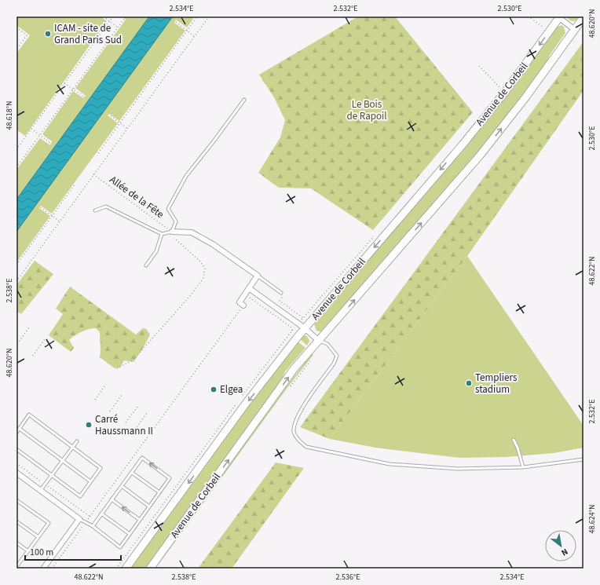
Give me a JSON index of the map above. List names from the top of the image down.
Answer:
{
  "streets": {
    "main road": ["Avenue de Corbeil"],
    "path": ["Allée de la Fête"]
  },
  "parks": ["Le Bois de Rapoil"],
  "places": [
    "ICAM - site de Grand Paris Sud",
    "Templiers stadium",
    "Elgea",
    "Carré Haussmann II"
  ],
  "scale_bar": "100 m",
  "north": "bottom right",
  "coordinates": [
    "2.534°E",
    "2.532°E",
    "2.530°E",
    "48.620°N",
    "48.618°N",
    "48.622°N",
    "2.538°E",
    "48.624°N",
    "2.536°E"
  ]
}
